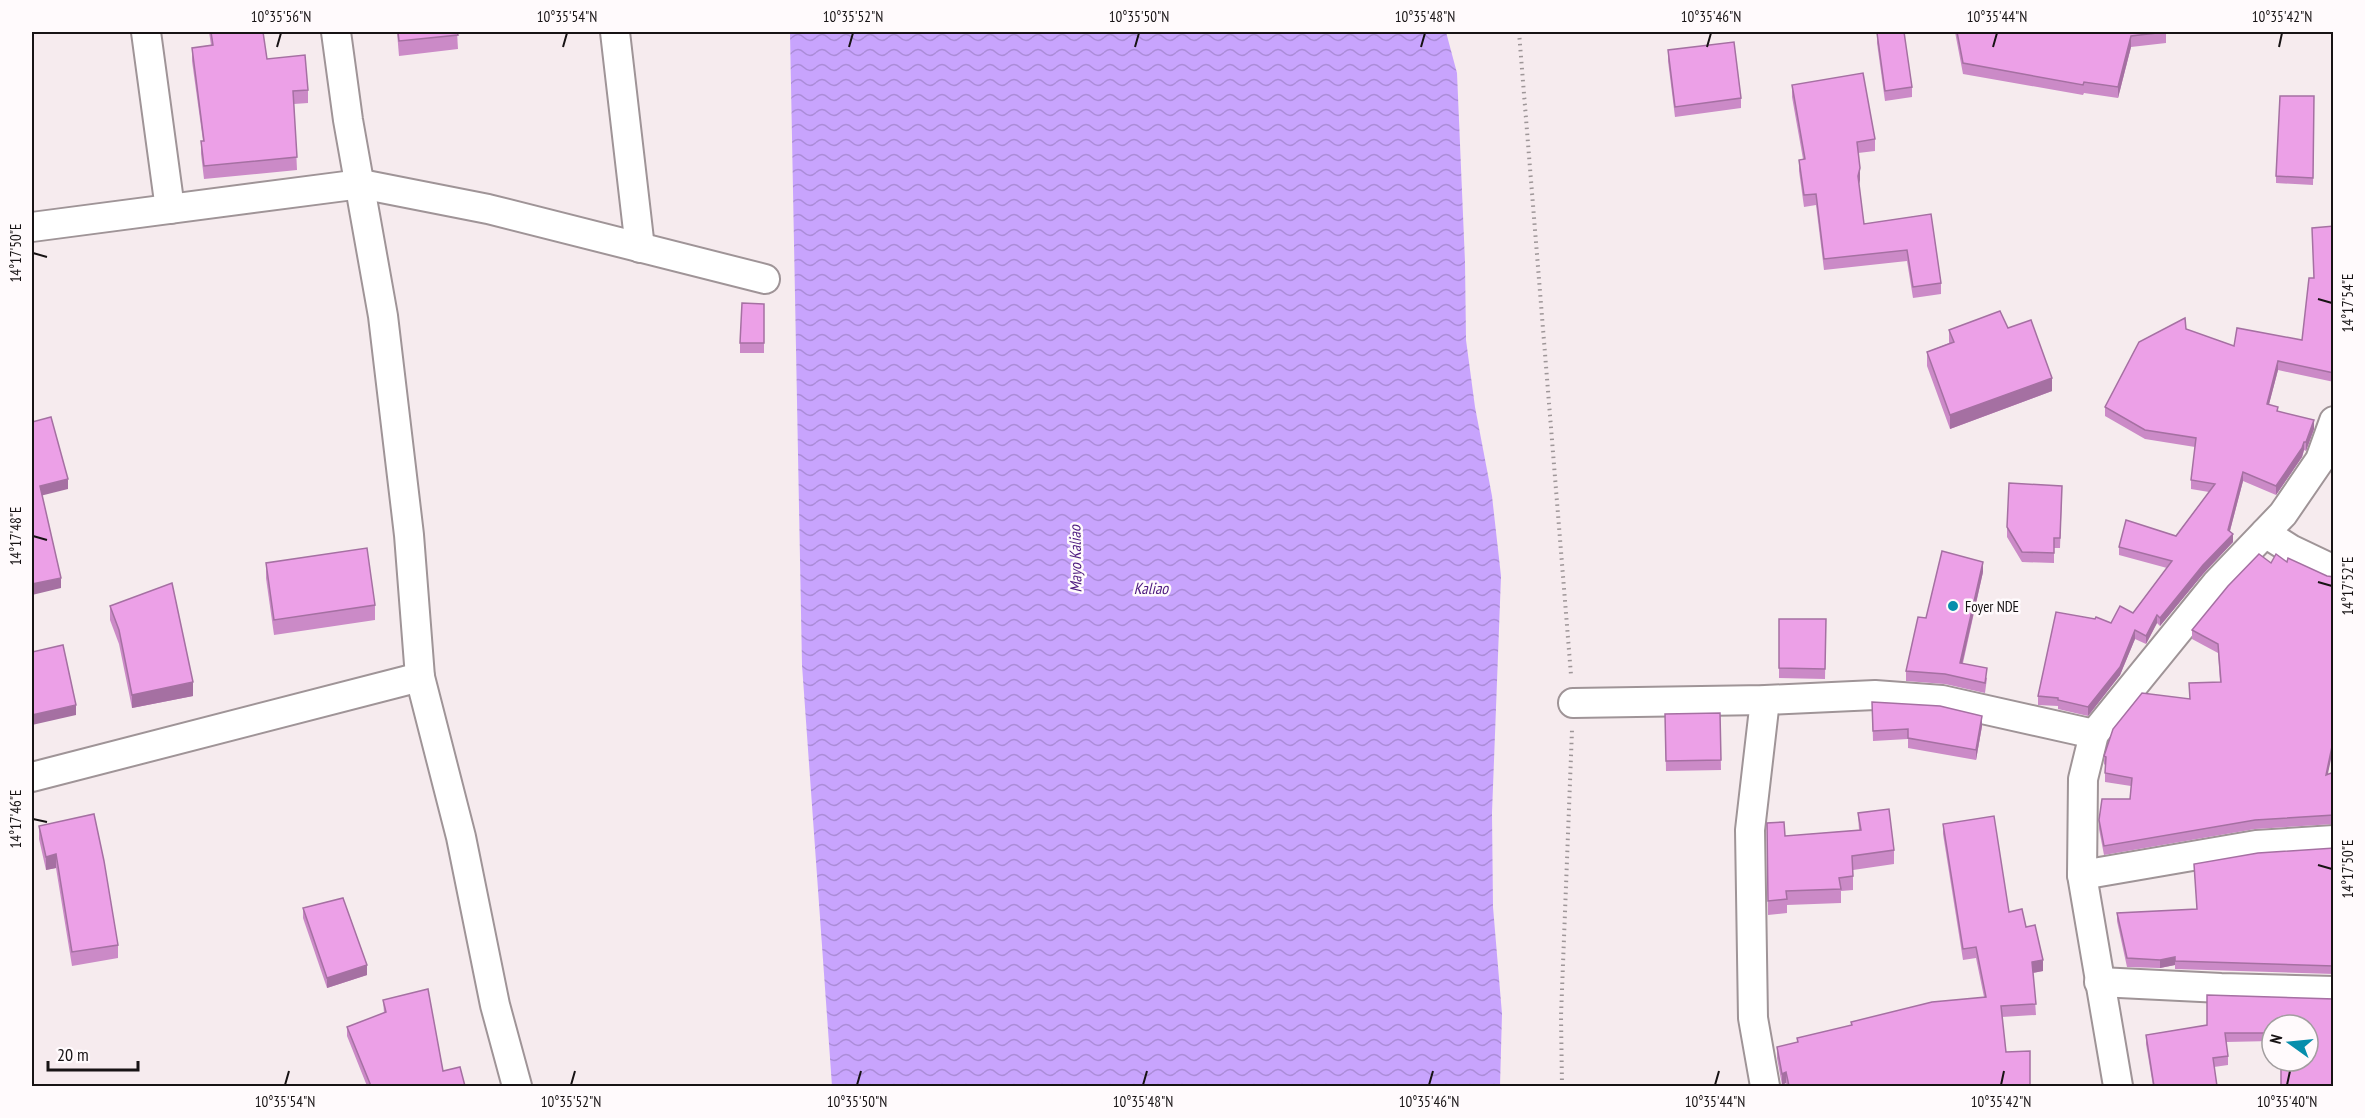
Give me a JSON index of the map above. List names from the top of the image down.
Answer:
{
  "water": ["Mayo Kaliao", "Kaliao"],
  "places": ["Foyer NDE"],
  "scale_bar": "20 m",
  "north": "left",
  "coordinates": [
    "10°35'56\"N",
    "10°35'54\"N",
    "10°35'52\"N",
    "10°35'50\"N",
    "10°35'48\"N",
    "10°35'46\"N",
    "10°35'44\"N",
    "10°35'42\"N",
    "14°17'50\"E",
    "14°17'54\"E",
    "14°17'48\"E",
    "14°17'52\"E",
    "14°17'46\"E",
    "10°35'40\"N"
  ]
}
